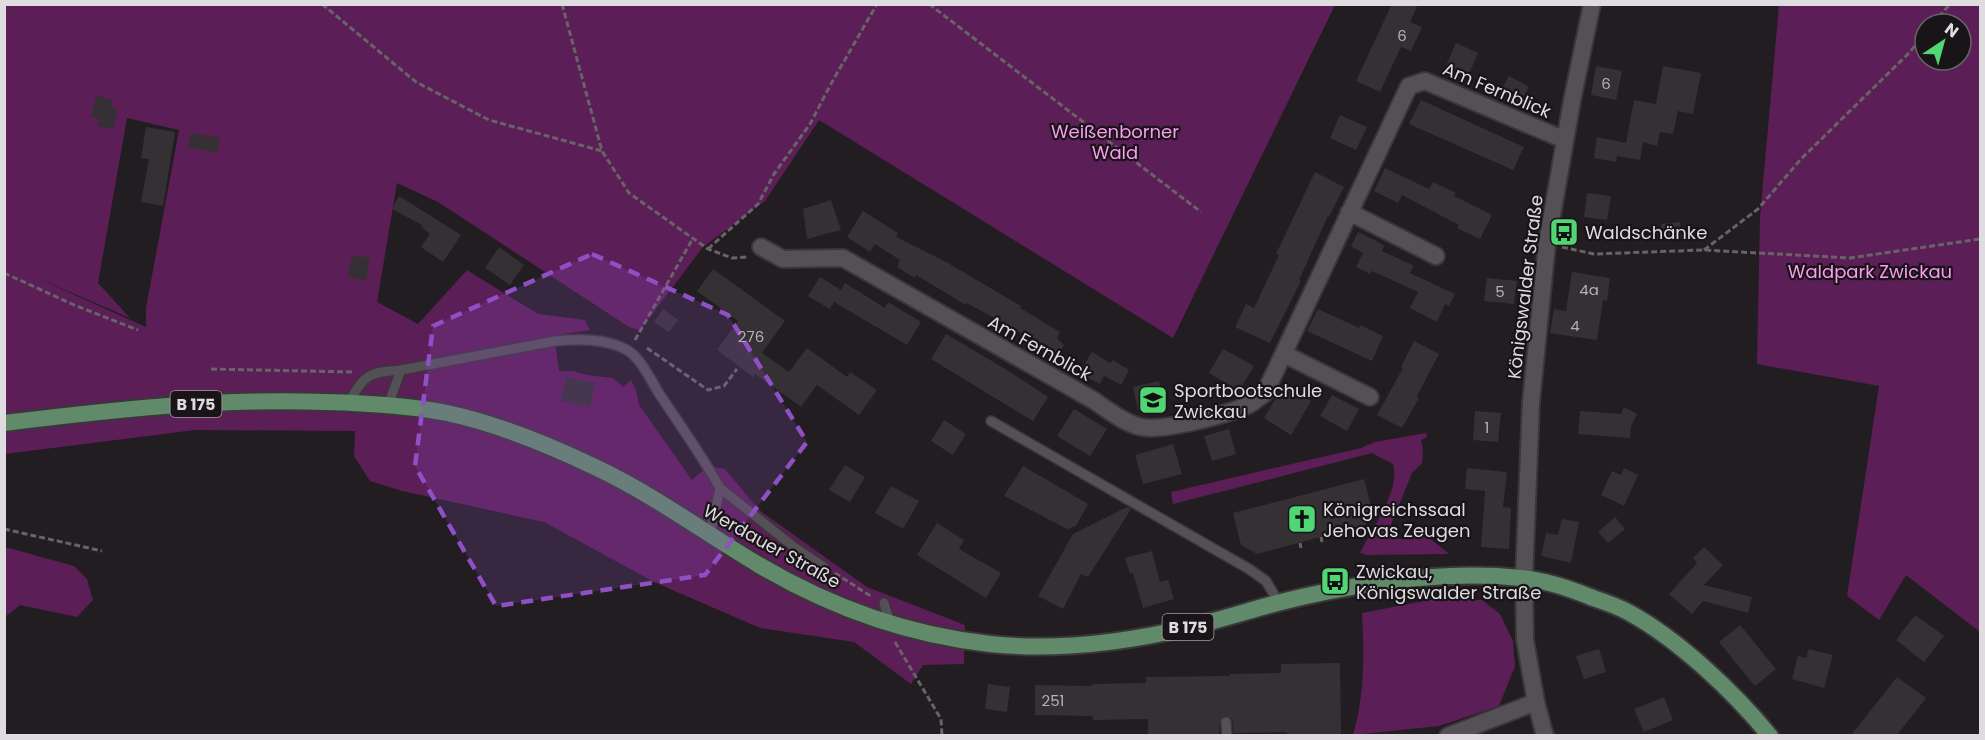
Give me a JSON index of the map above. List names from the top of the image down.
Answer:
{
  "streets": {
    "main road": ["B 175", "Werdauer Straße"],
    "street": ["Am Fernblick", "Königswalder Straße"]
  },
  "crossings": [
    ["Am Fernblick", "Königswalder Straße"],
    ["Königswalder Straße", "Werdauer Straße"]
  ],
  "parks": ["Weißenborner Wald", "Waldpark Zwickau"],
  "places": {
    "bus stop": ["Waldschänke", "Zwickau, Königswalder Straße"],
    "school or university": ["Sportbootschule Zwickau"],
    "church": ["Königreichssaal Jehovas Zeugen"]
  },
  "house_numbers": [
    "6",
    "6",
    "4a",
    "5",
    "4",
    "276",
    "1",
    "251"
  ],
  "north": "top right"
}
